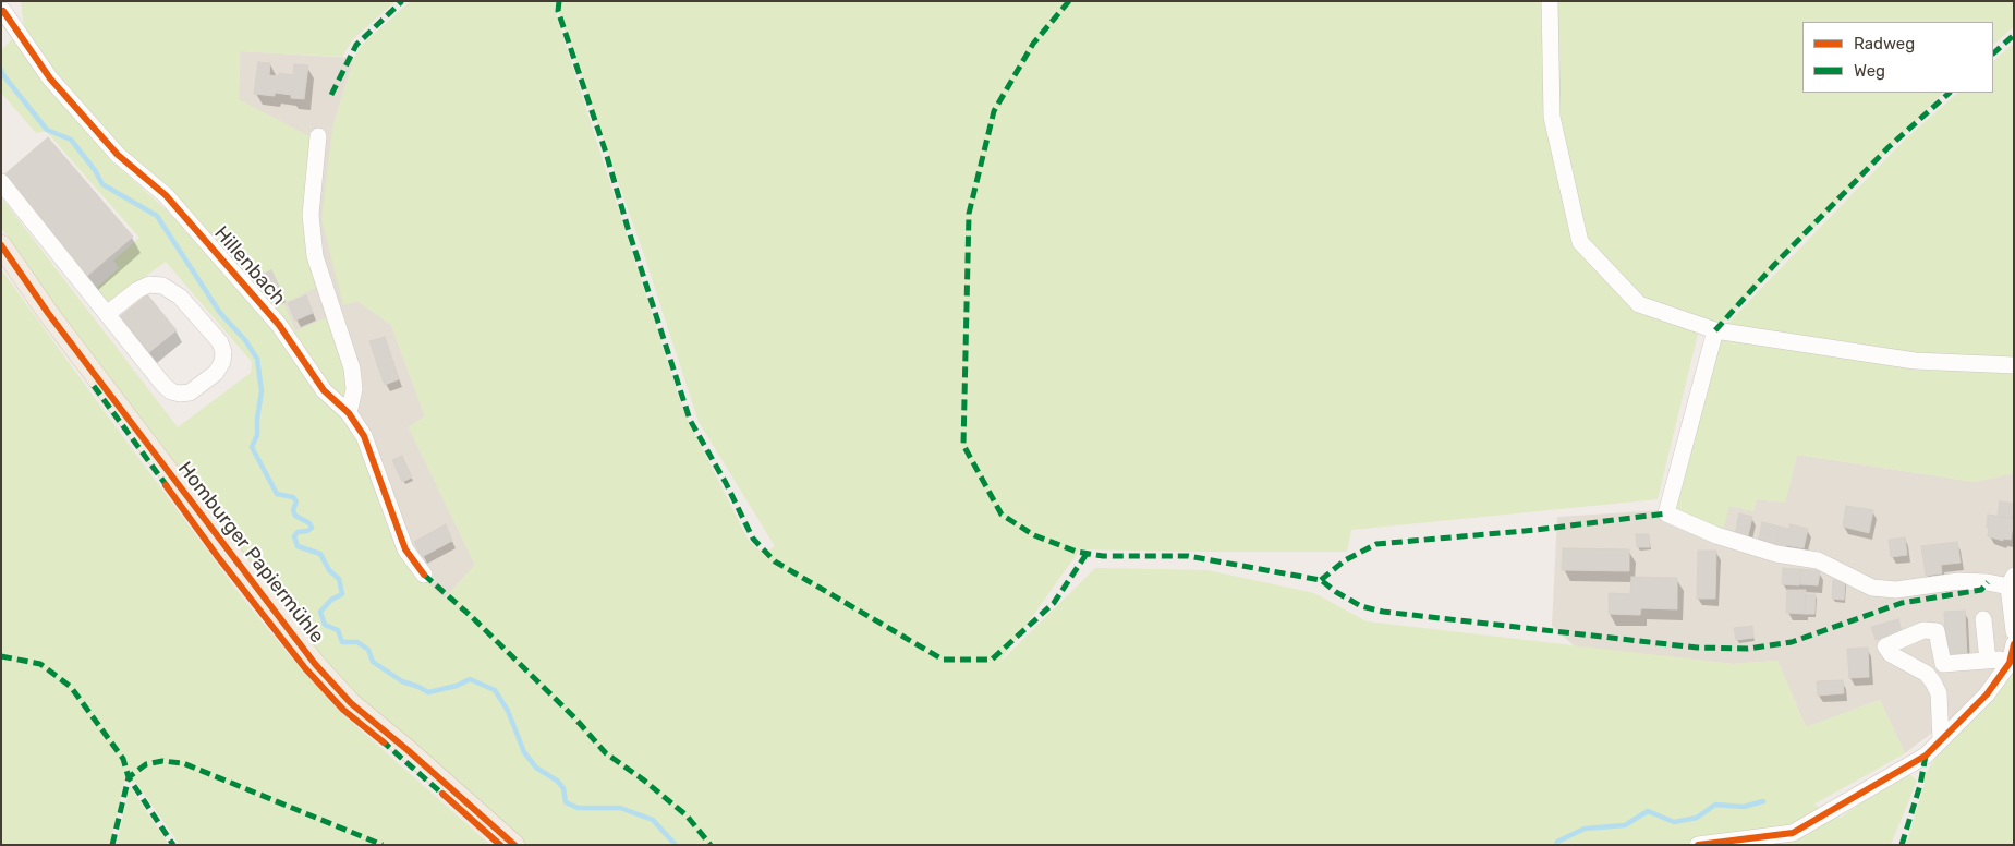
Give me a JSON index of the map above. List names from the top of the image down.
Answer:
{
  "streets": {
    "main road": ["Homburger Papiermühle"],
    "street": ["Hillenbach"]
  },
  "legend": ["Radweg", "Weg"]
}
